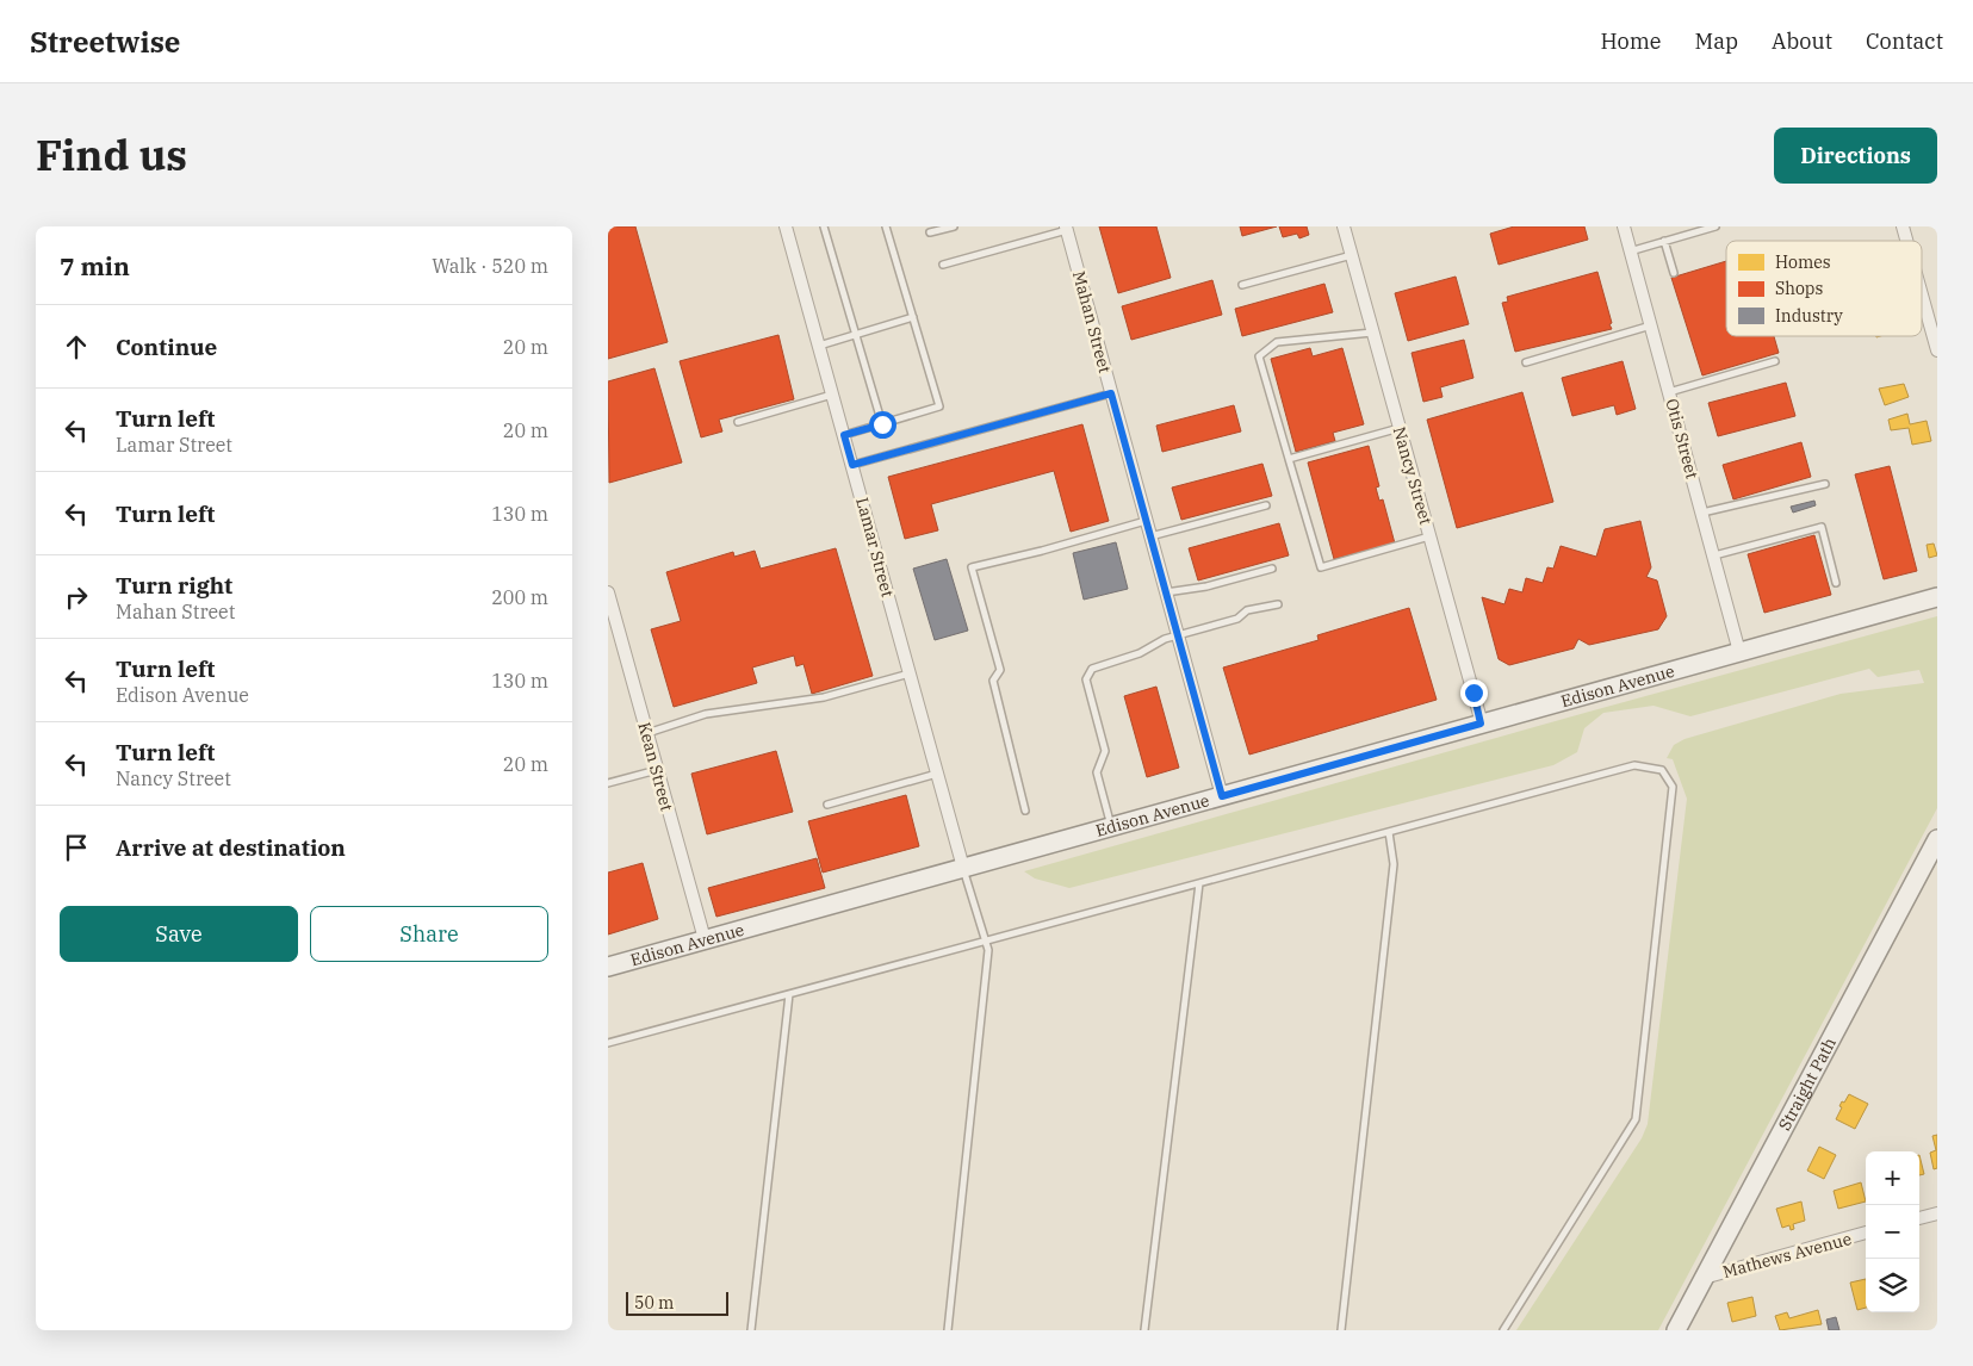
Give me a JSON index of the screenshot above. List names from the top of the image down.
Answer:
{
  "streets": {
    "street": [
      "Mahan Street",
      "Otis Street",
      "Nancy Street",
      "Lamar Street",
      "Edison Avenue",
      "Kean Street",
      "Straight Path",
      "Mathews Avenue"
    ]
  },
  "crossings": [
    ["Mahan Street", "Edison Avenue"],
    ["Otis Street", "Edison Avenue"],
    ["Nancy Street", "Edison Avenue"],
    ["Lamar Street", "Edison Avenue"],
    ["Edison Avenue", "Kean Street"],
    ["Straight Path", "Mathews Avenue"]
  ],
  "legend": ["Homes", "Shops", "Industry"],
  "scale_bar": "50 m",
  "page": {
    "header": "Streetwise",
    "nav": [
      "Home",
      "Map",
      "About",
      "Contact"
    ],
    "title": "Find us",
    "buttons": [
      "Directions",
      ["Save", "Share"]
    ],
    "heading": ["7 min", "Walk · 520 m"],
    "list": [
      ["Continue", "20 m"],
      ["Turn left", "Lamar Street", "20 m"],
      ["Turn left", "130 m"],
      ["Turn right", "Mahan Street", "200 m"],
      ["Turn left", "Edison Avenue", "130 m"],
      ["Turn left", "Nancy Street", "20 m"],
      "Arrive at destination"
    ],
    "map_buttons": ["+", "−"],
    "scale": "50 m"
  }
}
